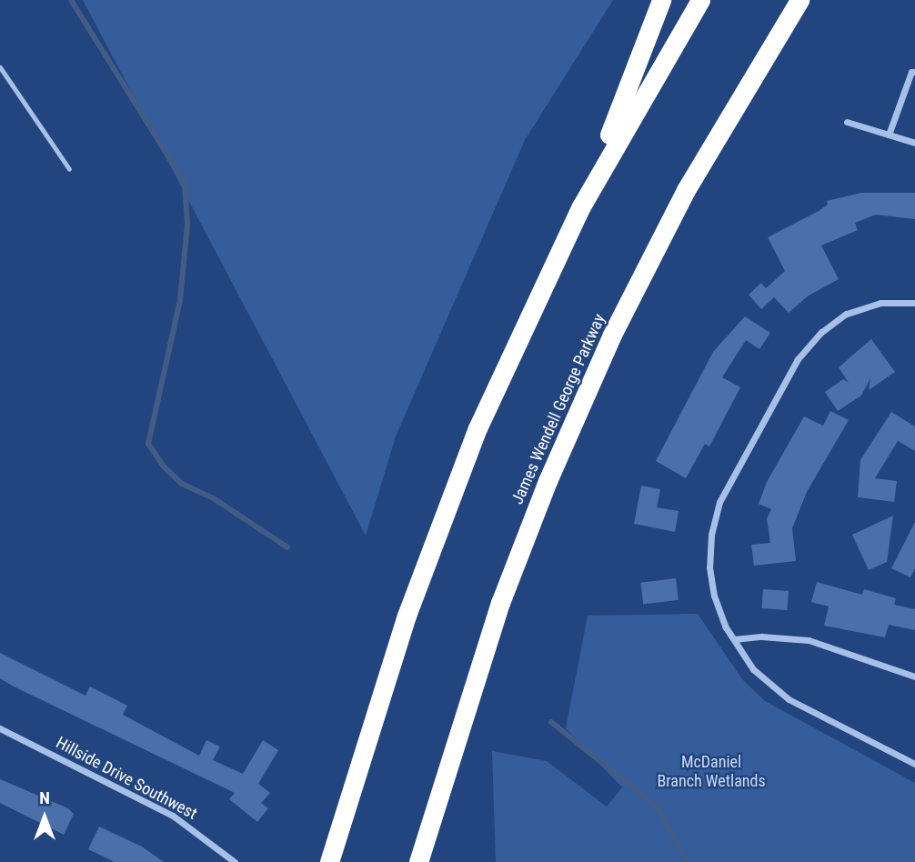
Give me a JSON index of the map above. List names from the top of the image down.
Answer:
{
  "streets": {
    "highway": ["James Wendell George Parkway"],
    "street": ["Hillside Drive Southwest"]
  },
  "parks": ["McDaniel Branch Wetlands"],
  "north": "top"
}
